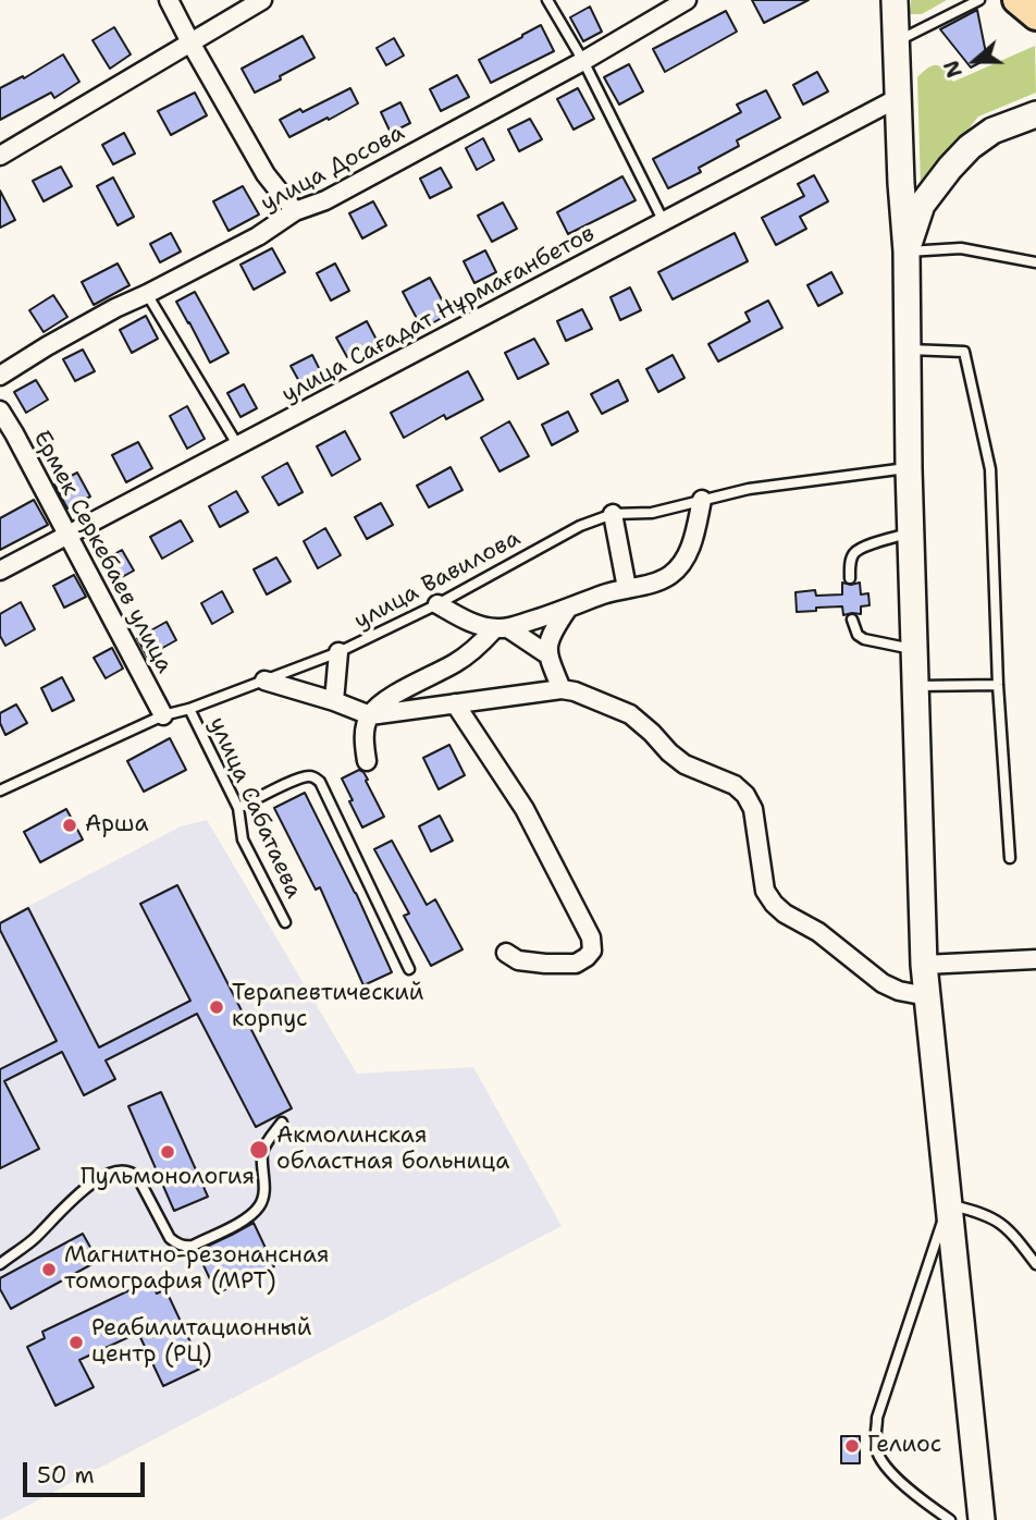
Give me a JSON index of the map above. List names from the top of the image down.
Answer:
{
  "streets": {
    "street": ["улица Досова", "улица Сағадат Нұрмағанбетов", "Ермек Серкебаев улица"],
    "lane": ["улица Вавилова", "улица Сабатаева"]
  },
  "crossings": [
    ["улица Сағадат Нұрмағанбетов", "Ермек Серкебаев улица"],
    ["Ермек Серкебаев улица", "улица Вавилова"],
    ["улица Вавилова", "улица Сабатаева"]
  ],
  "places": [
    "Арша",
    "Терапевтический корпус",
    "Акмолинская областная больница",
    "Пульмонология",
    "Магнитно-резонансная томография (МРТ)",
    "Реабилитационный центр (РЦ)",
    "Гелиос"
  ],
  "scale_bar": "50 m",
  "north": "left"
}
